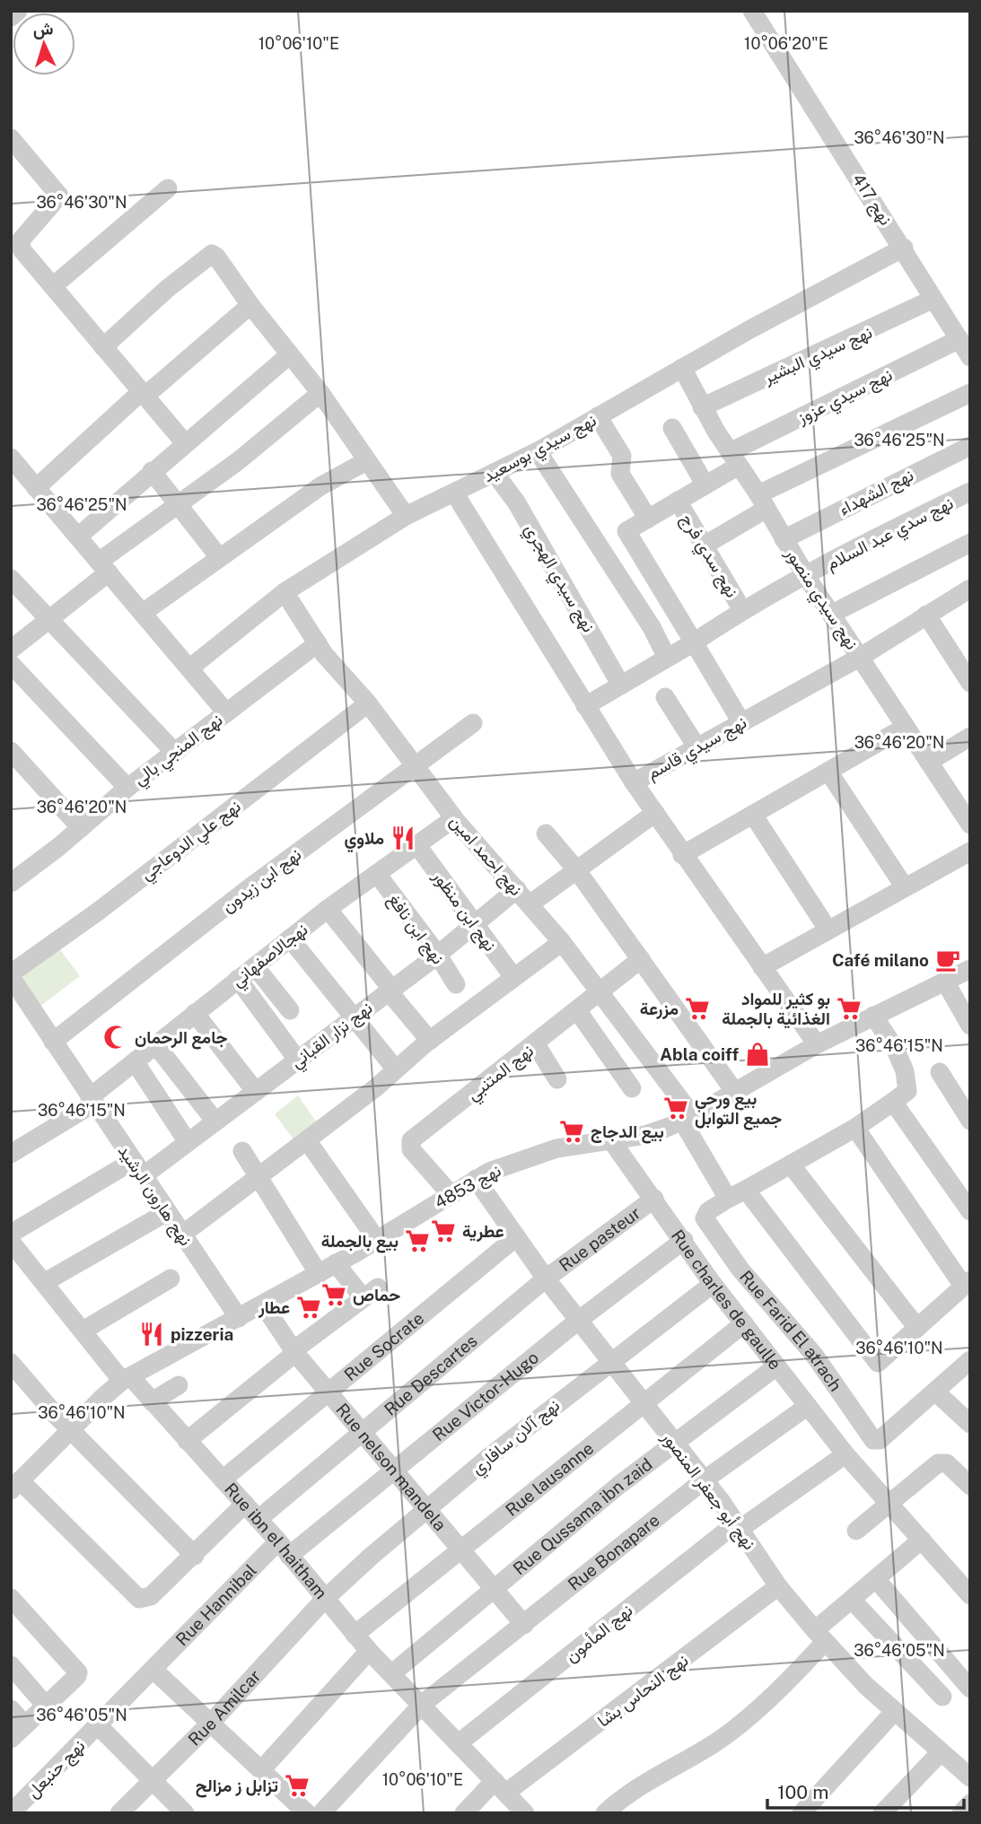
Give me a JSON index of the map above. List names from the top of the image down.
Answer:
{
  "streets": {
    "street": [
      "نهج 417",
      "نهج سيدي البشير",
      "نهج سيدي عزوز",
      "نهج سيدي بوسعيد",
      "نهج الشهداء",
      "نهج سدي عبد السلام",
      "نهج سدي فرج",
      "نهج سيدي الهجري",
      "نهج سيدي منصور",
      "نهج سيدي قاسم",
      "نهج المنجي بالي",
      "نهج علي الدوعاجي",
      "نهج احمد امين",
      "نهج ابن زيدون",
      "نهج ابن منظور",
      "نهج ابن نافغ",
      "نهجالاصفهاني",
      "نهج نزار القباني",
      "نهج المتنبي",
      "نهج 4853",
      "نهج هارون الرشيد",
      "Rue pasteur",
      "Rue charles de gaulle",
      "Rue Farid El atrach",
      "Rue Socrate",
      "Rue Descartes",
      "Rue Victor-Hugo",
      "نهج آلان سافاري",
      "Rue nelson mandela",
      "Rue lausanne",
      "نهج أبو جعفر المنصور",
      "Rue Qussama ibn zaid",
      "Rue ibn el haitham",
      "Rue Bonapare",
      "Rue Hannibal",
      "نهج المأمون",
      "نهج النحاس بشا",
      "Rue Amilcar",
      "نهج حنبعل"
    ]
  },
  "crossings": [
    ["نهج 417", "نهج سيدي البشير"],
    ["نهج 417", "نهج سيدي عزوز"],
    ["نهج 417", "نهج سيدي بوسعيد"],
    ["نهج سيدي البشير", "نهج سيدي منصور"],
    ["نهج سيدي عزوز", "نهج سدي عبد السلام"],
    ["نهج سيدي عزوز", "نهج سدي فرج"],
    ["نهج سيدي عزوز", "نهج سيدي منصور"],
    ["نهج سيدي بوسعيد", "نهج سيدي الهجري"],
    ["نهج سيدي بوسعيد", "نهج سيدي منصور"],
    ["نهج سيدي بوسعيد", "نهج احمد امين"],
    ["نهج الشهداء", "نهج سيدي منصور"],
    ["نهج سدي عبد السلام", "نهج سدي فرج"],
    ["نهج سدي عبد السلام", "نهج سيدي الهجري"],
    ["نهج سدي عبد السلام", "نهج سيدي منصور"],
    ["نهج سيدي منصور", "نهج سيدي قاسم"],
    ["نهج سيدي قاسم", "نهج 4853"],
    ["نهج المنجي بالي", "نهج احمد امين"],
    ["نهج علي الدوعاجي", "نهج احمد امين"],
    ["نهج علي الدوعاجي", "نهج هارون الرشيد"],
    ["نهج احمد امين", "نهج ابن زيدون"],
    ["نهج احمد امين", "نهجالاصفهاني"],
    ["نهج احمد امين", "نهج نزار القباني"],
    ["نهج احمد امين", "نهج المتنبي"],
    ["نهج احمد امين", "نهج 4853"],
    ["نهج ابن زيدون", "نهج هارون الرشيد"],
    ["نهج ابن منظور", "نهجالاصفهاني"],
    ["نهج ابن منظور", "نهج نزار القباني"],
    ["نهج ابن نافغ", "نهجالاصفهاني"],
    ["نهج ابن نافغ", "نهج نزار القباني"],
    ["نهجالاصفهاني", "نهج هارون الرشيد"],
    ["نهج نزار القباني", "نهج هارون الرشيد"],
    ["نهج المتنبي", "نهج 4853"],
    ["نهج 4853", "نهج هارون الرشيد"],
    ["نهج 4853", "Rue charles de gaulle"],
    ["نهج 4853", "Rue nelson mandela"],
    ["نهج 4853", "نهج أبو جعفر المنصور"],
    ["نهج 4853", "Rue ibn el haitham"],
    ["Rue pasteur", "Rue charles de gaulle"],
    ["Rue pasteur", "Rue Descartes"],
    ["Rue pasteur", "نهج أبو جعفر المنصور"],
    ["Rue charles de gaulle", "Rue Victor-Hugo"],
    ["Rue charles de gaulle", "نهج آلان سافاري"],
    ["Rue charles de gaulle", "Rue lausanne"],
    ["Rue charles de gaulle", "Rue Qussama ibn zaid"],
    ["Rue charles de gaulle", "Rue Bonapare"],
    ["Rue charles de gaulle", "نهج المأمون"],
    ["Rue Socrate", "Rue nelson mandela"],
    ["Rue Socrate", "نهج أبو جعفر المنصور"],
    ["Rue Socrate", "Rue ibn el haitham"],
    ["Rue Descartes", "Rue nelson mandela"],
    ["Rue Descartes", "نهج أبو جعفر المنصور"],
    ["Rue Descartes", "Rue ibn el haitham"],
    ["Rue Victor-Hugo", "Rue nelson mandela"],
    ["Rue Victor-Hugo", "نهج أبو جعفر المنصور"],
    ["Rue Victor-Hugo", "Rue ibn el haitham"],
    ["Rue Victor-Hugo", "Rue Hannibal"],
    ["نهج آلان سافاري", "Rue nelson mandela"],
    ["نهج آلان سافاري", "نهج أبو جعفر المنصور"],
    ["نهج آلان سافاري", "Rue ibn el haitham"],
    ["نهج آلان سافاري", "Rue Amilcar"],
    ["Rue nelson mandela", "Rue lausanne"],
    ["Rue nelson mandela", "Rue Qussama ibn zaid"],
    ["Rue nelson mandela", "Rue Bonapare"],
    ["Rue lausanne", "نهج أبو جعفر المنصور"],
    ["Rue lausanne", "Rue ibn el haitham"],
    ["نهج أبو جعفر المنصور", "Rue Qussama ibn zaid"],
    ["نهج أبو جعفر المنصور", "Rue Bonapare"],
    ["نهج أبو جعفر المنصور", "نهج المأمون"],
    ["نهج أبو جعفر المنصور", "نهج النحاس بشا"],
    ["Rue Qussama ibn zaid", "Rue ibn el haitham"],
    ["Rue ibn el haitham", "Rue Bonapare"],
    ["Rue ibn el haitham", "Rue Hannibal"],
    ["Rue ibn el haitham", "نهج المأمون"],
    ["Rue ibn el haitham", "نهج النحاس بشا"],
    ["Rue ibn el haitham", "Rue Amilcar"],
    ["Rue Hannibal", "نهج حنبعل"]
  ],
  "places": {
    "restaurant": ["ملاوي", "pizzeria"],
    "cafe": ["Café milano"],
    "supermarket": [
      "مزرعة",
      "بو كثير للمواد الغذائية بالجملة",
      "بيع ورحي جميع التوابل",
      "بيع الدجاج",
      "عطرية",
      "بيع بالجملة",
      "حماص",
      "عطار",
      "تزابل ز مزالح"
    ],
    "mosque": ["جامع الرحمان"],
    "shop": ["Abla coiff"]
  },
  "scale_bar": "100 m",
  "north": "top",
  "coordinates": [
    "10°06'10\"E",
    "10°06'20\"E",
    "36°46'30\"N",
    "36°46'25\"N",
    "36°46'20\"N",
    "36°46'15\"N",
    "36°46'10\"N",
    "36°46'05\"N"
  ]
}
